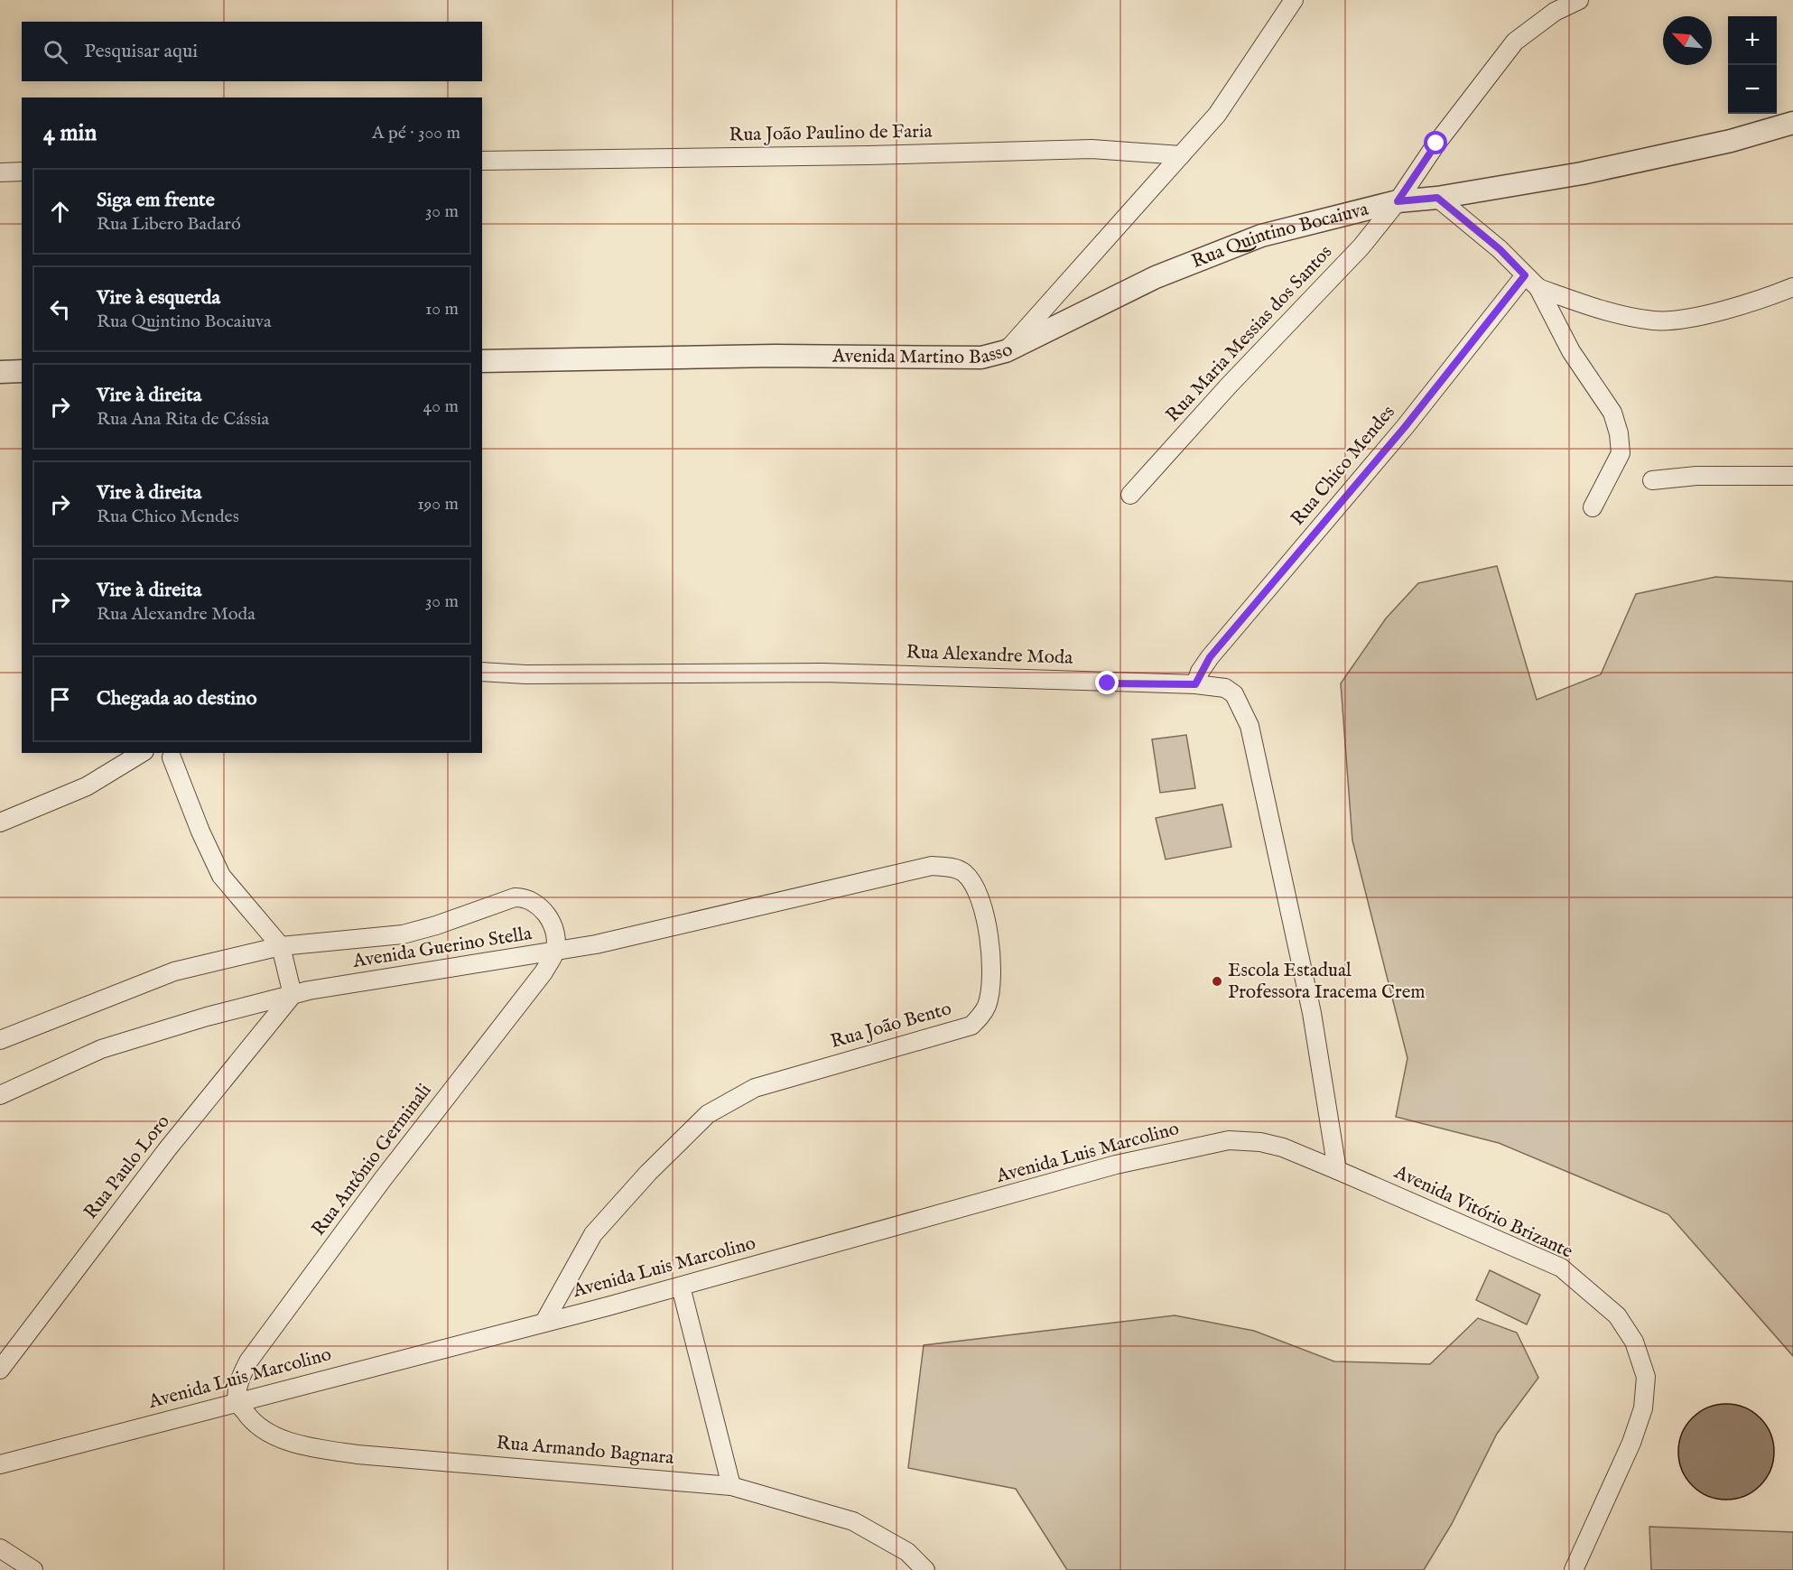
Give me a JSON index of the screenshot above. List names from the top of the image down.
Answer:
{
  "streets": {
    "street": [
      "Rua João Paulino de Faria",
      "Rua Quintino Bocaiuva",
      "Rua Maria Messias dos Santos",
      "Avenida Martino Basso",
      "Rua Chico Mendes",
      "Rua Alexandre Moda",
      "Avenida Guerino Stella",
      "Rua João Bento",
      "Avenida Luis Marcolino",
      "Rua Antônio Germinali",
      "Rua Paulo Loro",
      "Avenida Vitório Brizante",
      "Rua Armando Bagnara"
    ]
  },
  "crossings": [
    ["Rua João Paulino de Faria", "Avenida Martino Basso"],
    ["Rua Quintino Bocaiuva", "Rua Maria Messias dos Santos"],
    ["Rua Quintino Bocaiuva", "Avenida Martino Basso"],
    ["Rua Chico Mendes", "Rua Alexandre Moda"],
    ["Rua Alexandre Moda", "Avenida Luis Marcolino"],
    ["Rua Alexandre Moda", "Avenida Vitório Brizante"],
    ["Avenida Guerino Stella", "Rua João Bento"],
    ["Avenida Guerino Stella", "Rua Antônio Germinali"],
    ["Avenida Guerino Stella", "Rua Paulo Loro"],
    ["Rua João Bento", "Avenida Luis Marcolino"],
    ["Rua João Bento", "Rua Antônio Germinali"],
    ["Avenida Luis Marcolino", "Rua Antônio Germinali"],
    ["Avenida Luis Marcolino", "Avenida Vitório Brizante"],
    ["Avenida Luis Marcolino", "Rua Armando Bagnara"],
    ["Rua Antônio Germinali", "Rua Armando Bagnara"]
  ],
  "places": ["Escola Estadual Professora Iracema Crem"],
  "north": "top left",
  "page": {
    "map_buttons": ["+", "−"],
    "search": "Pesquisar aqui",
    "heading": ["4 min", "A pé · 300 m"],
    "list": [
      ["Siga em frente", "Rua Libero Badaró", "30 m"],
      ["Vire à esquerda", "Rua Quintino Bocaiuva", "10 m"],
      ["Vire à direita", "Rua Ana Rita de Cássia", "40 m"],
      ["Vire à direita", "Rua Chico Mendes", "190 m"],
      ["Vire à direita", "Rua Alexandre Moda", "30 m"],
      "Chegada ao destino"
    ]
  }
}
